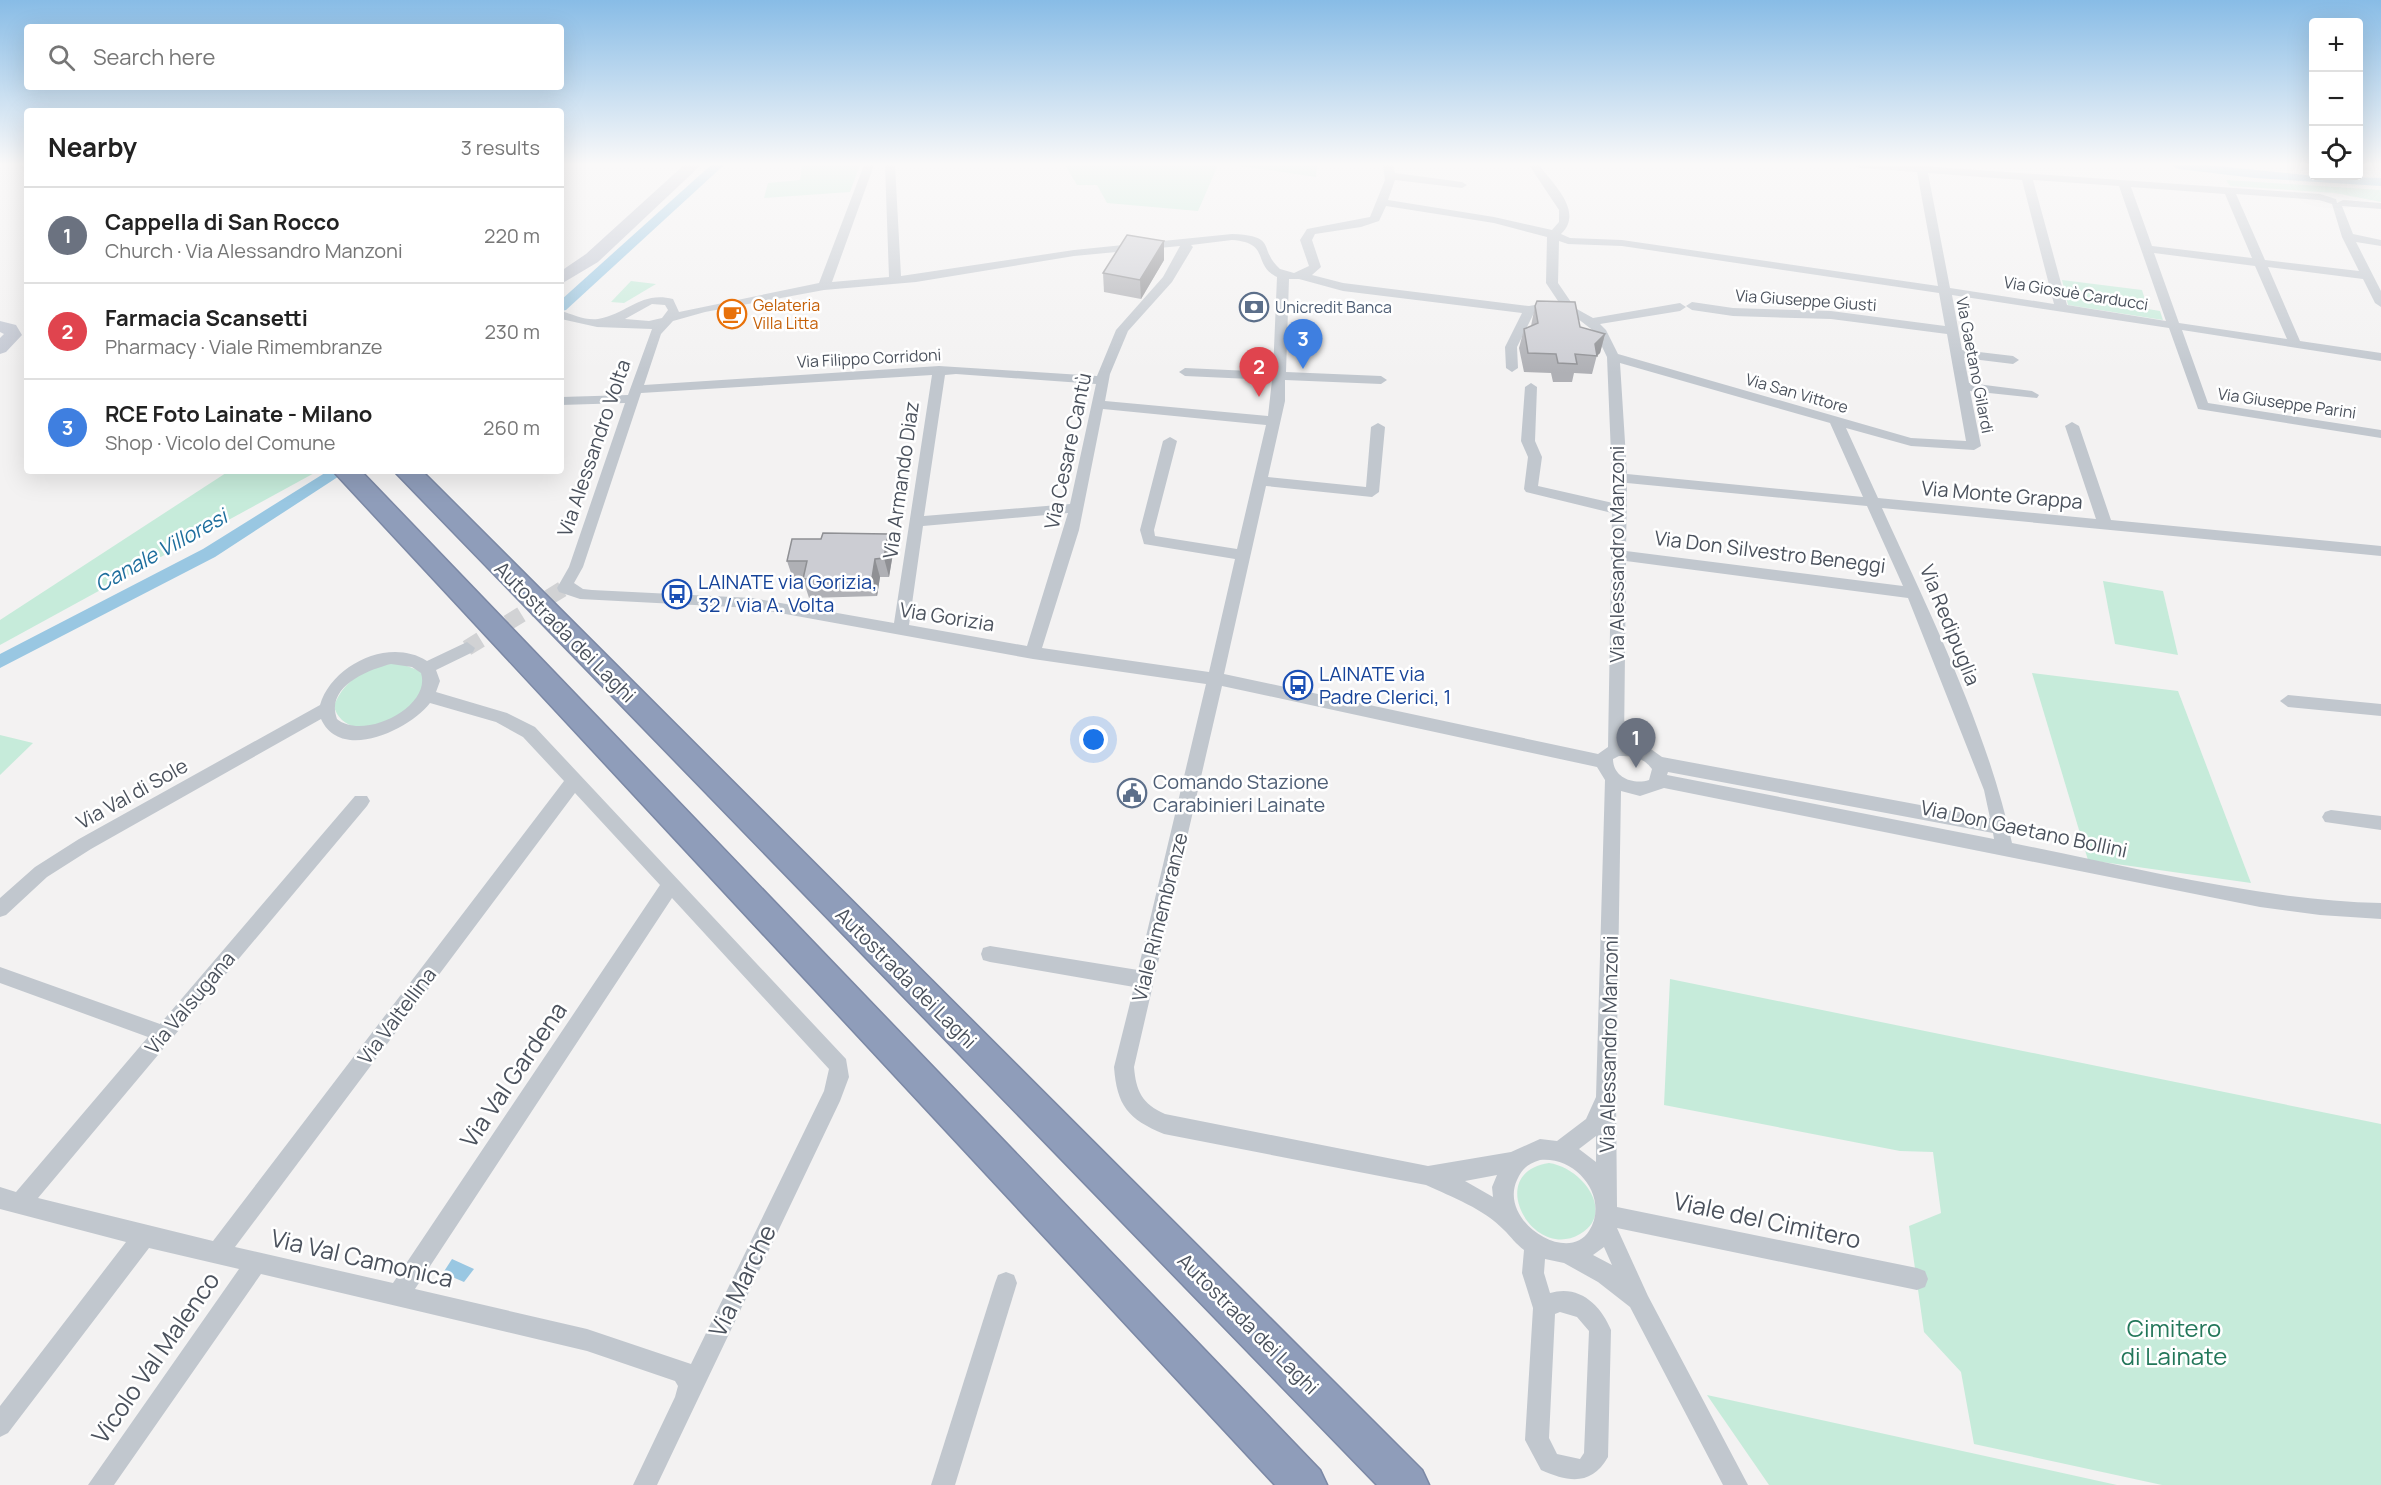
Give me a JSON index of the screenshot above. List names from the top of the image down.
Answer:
{
  "streets": {
    "highway": ["Autostrada dei Laghi"],
    "street": [
      "Via Giosuè Carducci",
      "Via Giuseppe Giusti",
      "Via Filippo Corridoni",
      "Via Gaetano Gilardi",
      "Via San Vittore",
      "Via Giuseppe Parini",
      "Via Alessandro Volta",
      "Via Cesare Cantù",
      "Via Armando Diaz",
      "Via Monte Grappa",
      "Via Don Silvestro Beneggi",
      "Via Alessandro Manzoni",
      "Via Gorizia",
      "Via Redipuglia",
      "Via Val di Sole",
      "Via Don Gaetano Bollini",
      "Viale Rimembranze",
      "Via Valsugana",
      "Via Valtellina",
      "Via Val Gardena",
      "Viale del Cimitero",
      "Via Val Camonica",
      "Via Marche",
      "Vicolo Val Malenco"
    ]
  },
  "crossings": [
    ["Via Giosuè Carducci", "Via Gaetano Gilardi"],
    ["Via Giosuè Carducci", "Via Giuseppe Parini"],
    ["Via Giuseppe Giusti", "Via Gaetano Gilardi"],
    ["Via Filippo Corridoni", "Via Alessandro Volta"],
    ["Via Filippo Corridoni", "Via Cesare Cantù"],
    ["Via Filippo Corridoni", "Via Armando Diaz"],
    ["Via Gaetano Gilardi", "Via San Vittore"],
    ["Via San Vittore", "Via Alessandro Manzoni"],
    ["Via San Vittore", "Via Redipuglia"],
    ["Via Alessandro Volta", "Via Gorizia"],
    ["Via Cesare Cantù", "Via Gorizia"],
    ["Via Armando Diaz", "Via Gorizia"],
    ["Via Monte Grappa", "Via Alessandro Manzoni"],
    ["Via Monte Grappa", "Via Redipuglia"],
    ["Via Don Silvestro Beneggi", "Via Alessandro Manzoni"],
    ["Via Don Silvestro Beneggi", "Via Redipuglia"],
    ["Via Alessandro Manzoni", "Via Gorizia"],
    ["Via Alessandro Manzoni", "Viale del Cimitero"],
    ["Via Gorizia", "Via Don Gaetano Bollini"],
    ["Via Gorizia", "Viale Rimembranze"],
    ["Via Redipuglia", "Via Don Gaetano Bollini"],
    ["Via Valsugana", "Via Val Camonica"],
    ["Via Valtellina", "Via Val Camonica"],
    ["Via Val Gardena", "Via Val Camonica"],
    ["Via Val Gardena", "Via Marche"],
    ["Via Val Camonica", "Via Marche"],
    ["Via Val Camonica", "Vicolo Val Malenco"]
  ],
  "water": ["Canale Villoresi"],
  "parks": ["Cimitero di Lainate"],
  "places": {
    "bank": ["Unicredit Banca"],
    "cafe": ["Gelateria Villa Litta"],
    "bus stop": ["LAINATE via Gorizia, 32 / via A. Volta", "LAINATE via Padre Clerici, 1"],
    "public building": ["Comando Stazione Carabinieri Lainate"]
  },
  "page": {
    "map_buttons": ["+", "−"],
    "search": "Search here",
    "heading": ["Nearby", "3 results"],
    "list": [
      {
        "mark": "1",
        "name": "Cappella di San Rocco",
        "note": "Church · Via Alessandro Manzoni",
        "value": "220 m"
      },
      {
        "mark": "2",
        "name": "Farmacia Scansetti",
        "note": "Pharmacy · Viale Rimembranze",
        "value": "230 m"
      },
      {
        "mark": "3",
        "name": "RCE Foto Lainate - Milano",
        "note": "Shop · Vicolo del Comune",
        "value": "260 m"
      }
    ],
    "pins": ["3", "2", "1"]
  }
}
